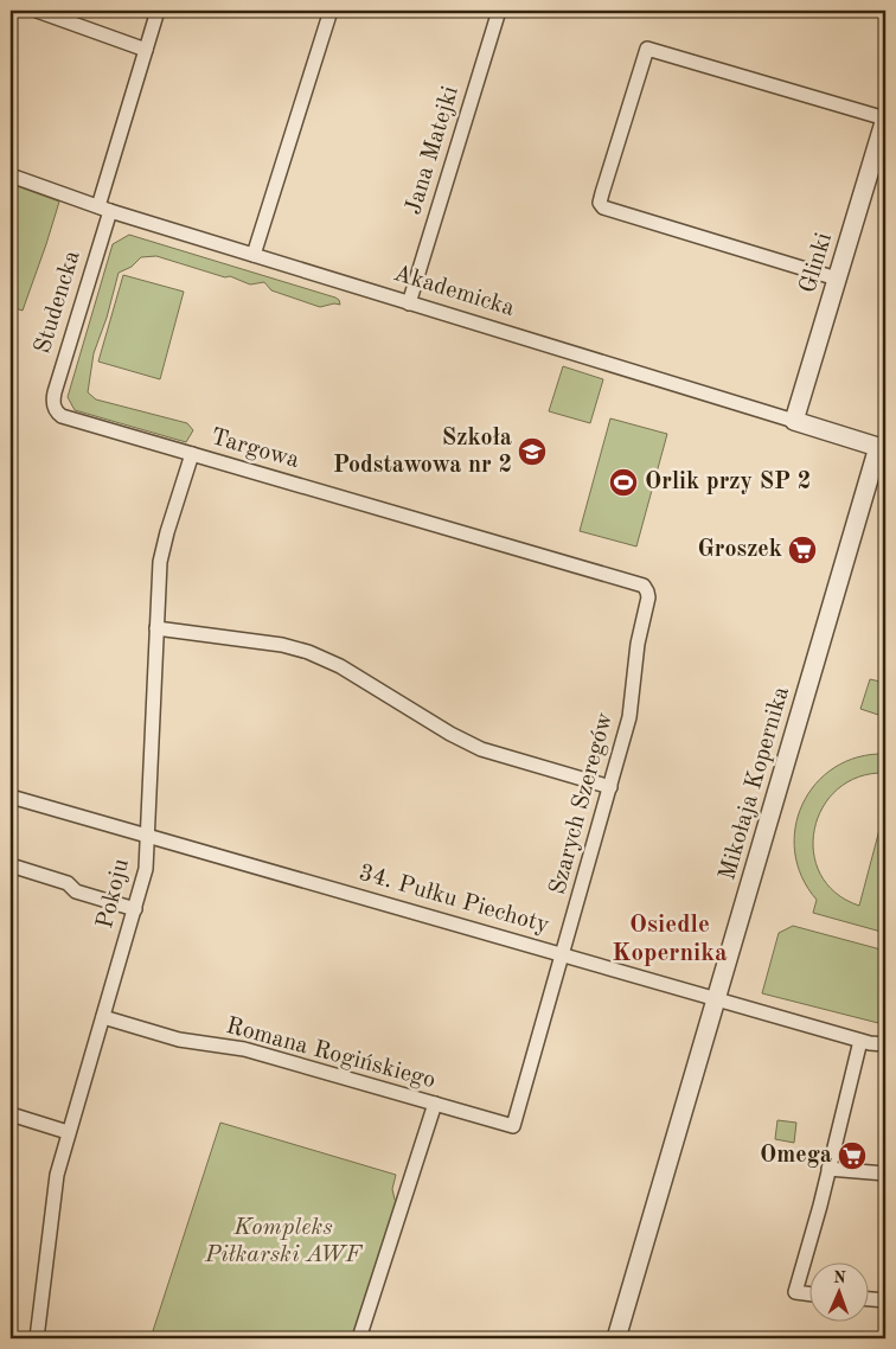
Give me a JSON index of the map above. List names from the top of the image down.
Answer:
{
  "streets": {
    "street": [
      "Jana Matejki",
      "Glinki",
      "Akademicka",
      "Studencka",
      "Targowa",
      "Mikołaja Kopernika",
      "Szarych Szeregów",
      "Pokoju",
      "34. Pułku Piechoty",
      "Romana Rogińskiego"
    ]
  },
  "crossings": [
    ["Jana Matejki", "Akademicka"],
    ["Glinki", "Akademicka"],
    ["Akademicka", "Studencka"],
    ["Akademicka", "Mikołaja Kopernika"],
    ["Studencka", "Targowa"],
    ["Targowa", "Szarych Szeregów"],
    ["Targowa", "Pokoju"],
    ["Mikołaja Kopernika", "34. Pułku Piechoty"],
    ["Szarych Szeregów", "34. Pułku Piechoty"],
    ["Szarych Szeregów", "Romana Rogińskiego"],
    ["Pokoju", "34. Pułku Piechoty"],
    ["Pokoju", "Romana Rogińskiego"]
  ],
  "districts": ["Osiedle Kopernika"],
  "parks": ["Kompleks Piłkarski AWF"],
  "places": {
    "school or university": ["Szkoła Podstawowa nr 2"],
    "sports": ["Orlik przy SP 2"],
    "supermarket": ["Groszek", "Omega"]
  },
  "north": "top"
}
